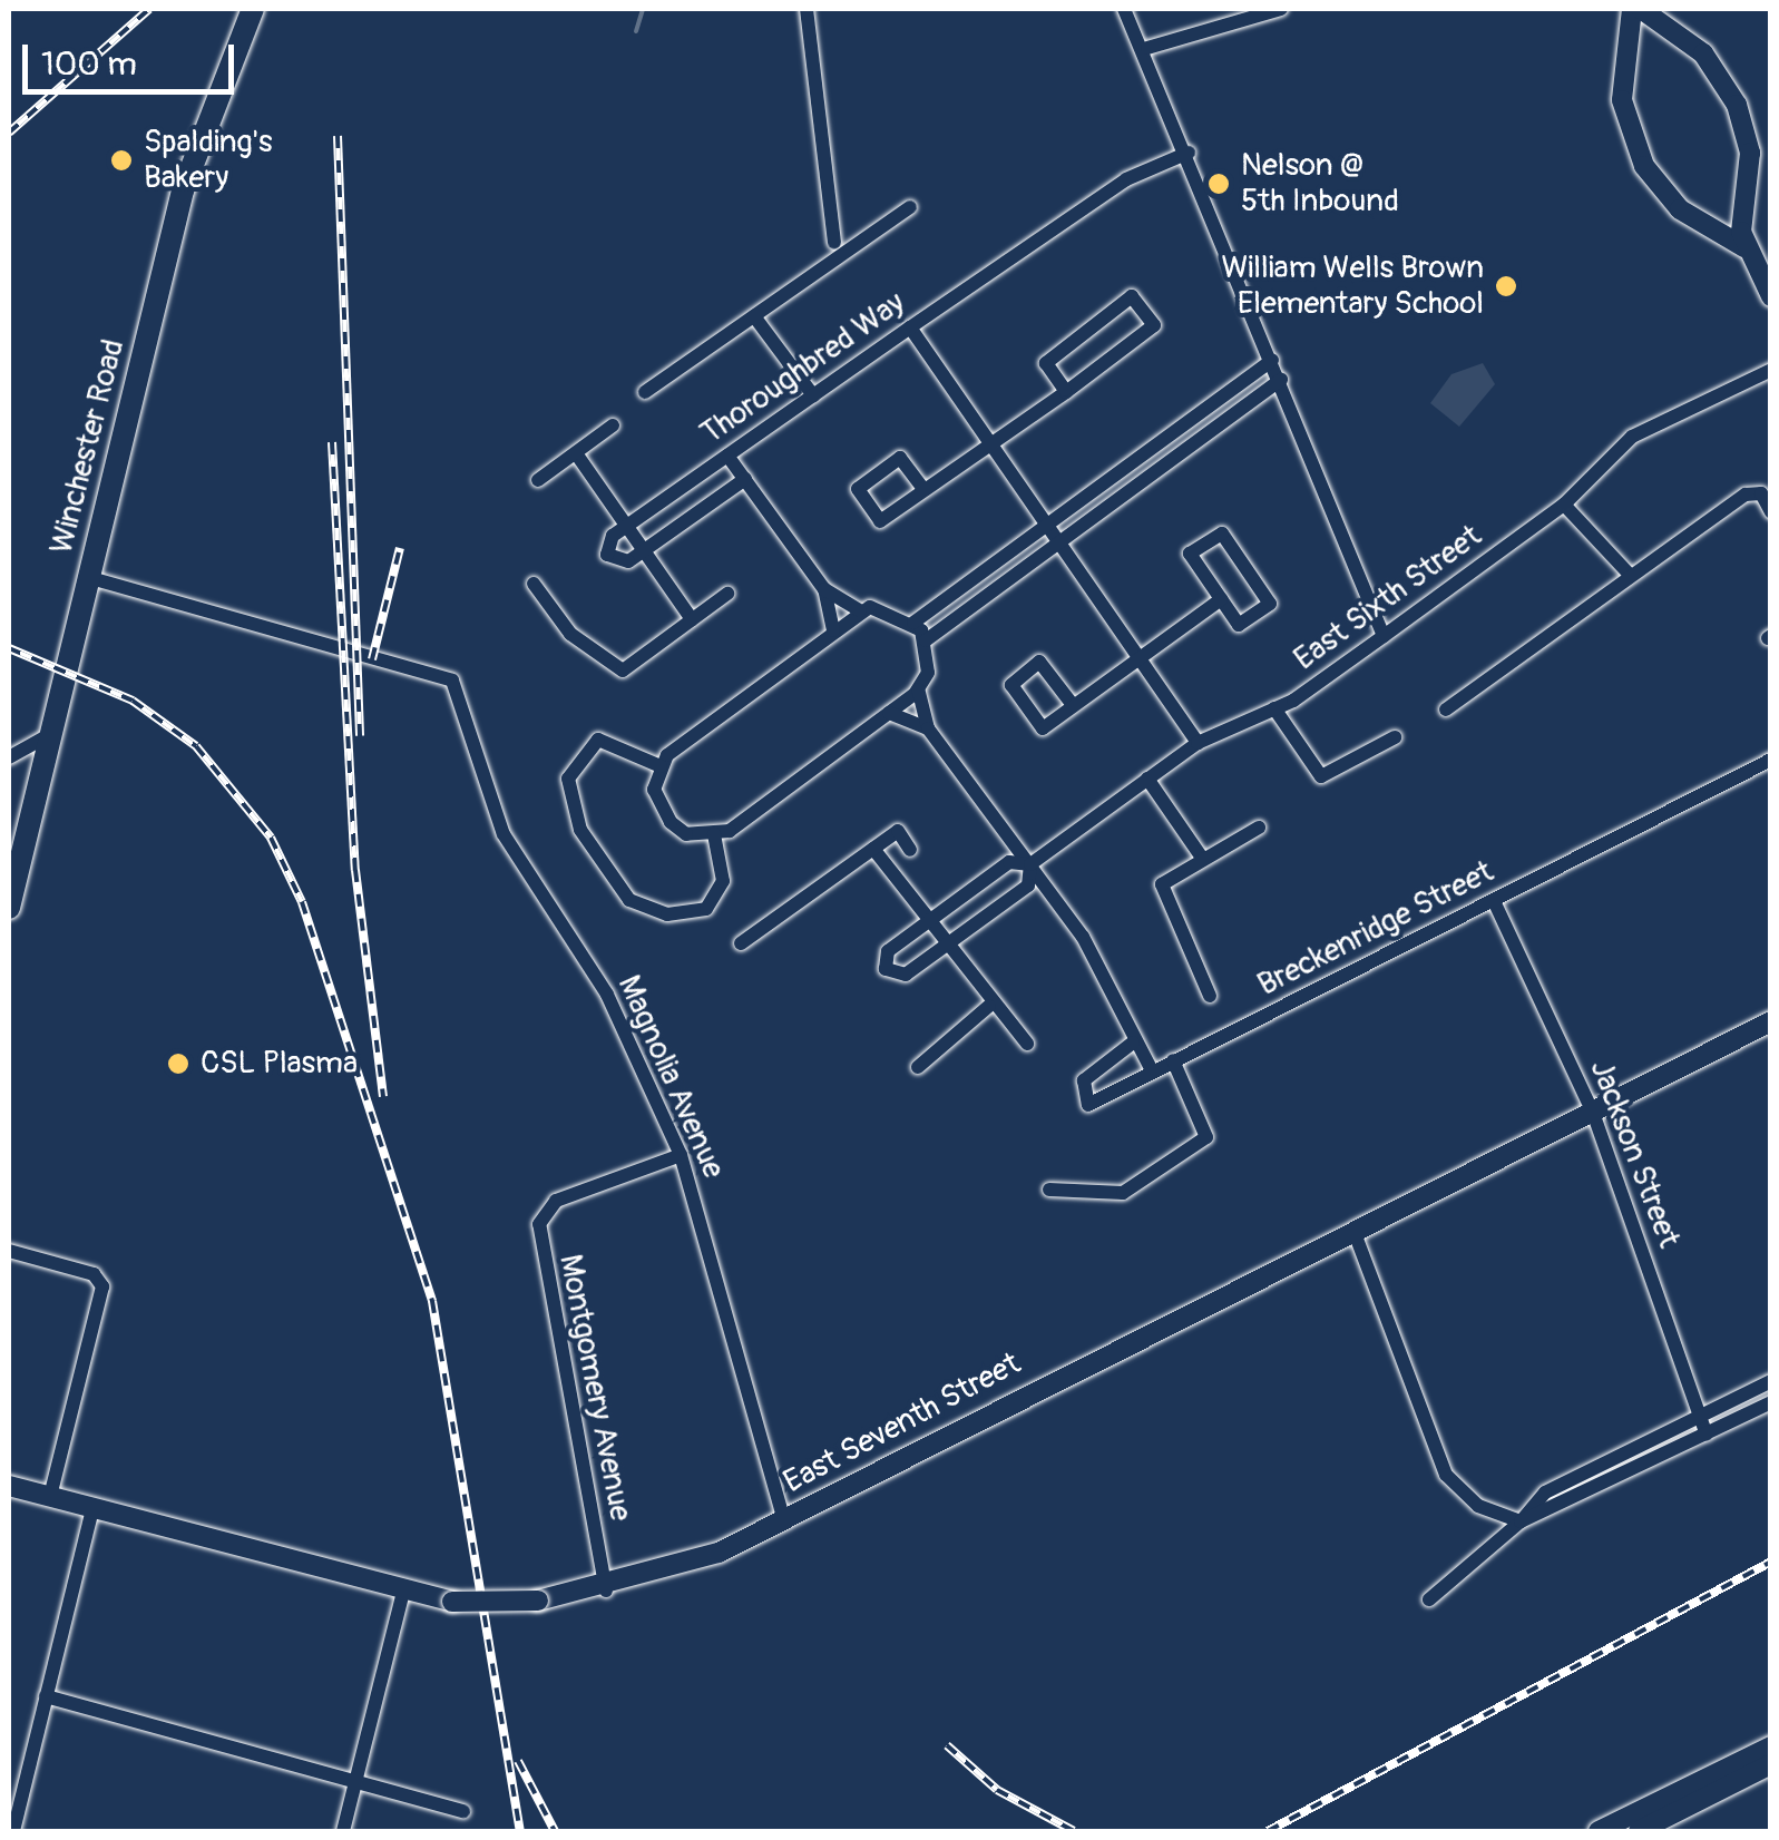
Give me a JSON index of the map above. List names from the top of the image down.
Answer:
{
  "streets": {
    "main road": ["Winchester Road"],
    "street": [
      "Thoroughbred Way",
      "East Sixth Street",
      "Breckenridge Street",
      "Magnolia Avenue",
      "Jackson Street",
      "Montgomery Avenue",
      "East Seventh Street"
    ]
  },
  "crossings": [
    ["Winchester Road", "Magnolia Avenue"],
    ["Breckenridge Street", "Jackson Street"],
    ["Magnolia Avenue", "Montgomery Avenue"],
    ["Magnolia Avenue", "East Seventh Street"],
    ["Jackson Street", "East Seventh Street"],
    ["Montgomery Avenue", "East Seventh Street"]
  ],
  "places": [
    "Spalding's Bakery",
    "Nelson @ 5th Inbound",
    "William Wells Brown Elementary School",
    "CSL Plasma"
  ],
  "scale_bar": "100 m"
}
